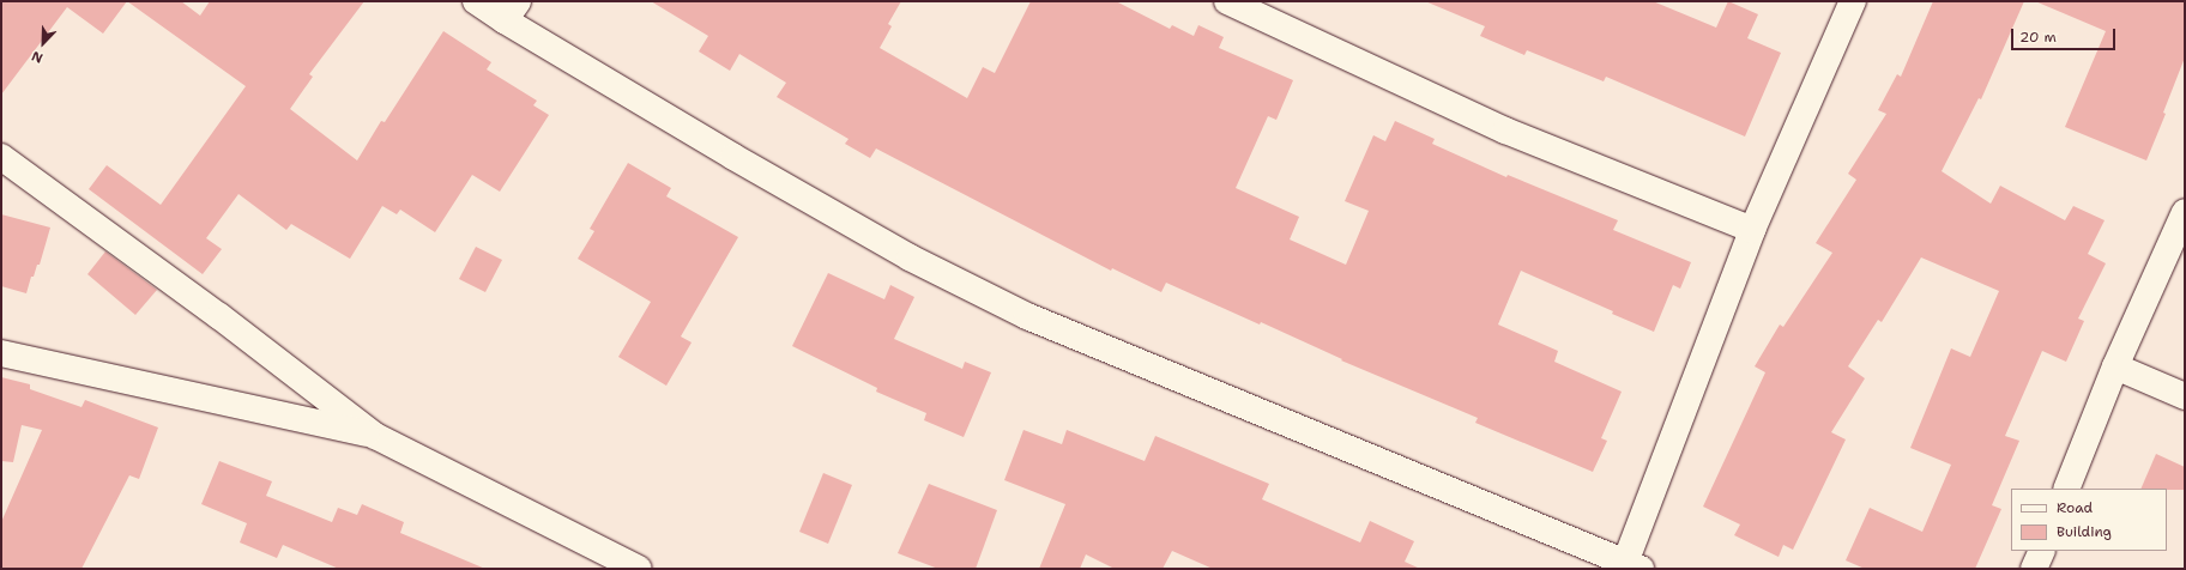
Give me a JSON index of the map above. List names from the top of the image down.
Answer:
{
  "legend": ["Road", "Building"],
  "scale_bar": "20 m",
  "north": "bottom left"
}
